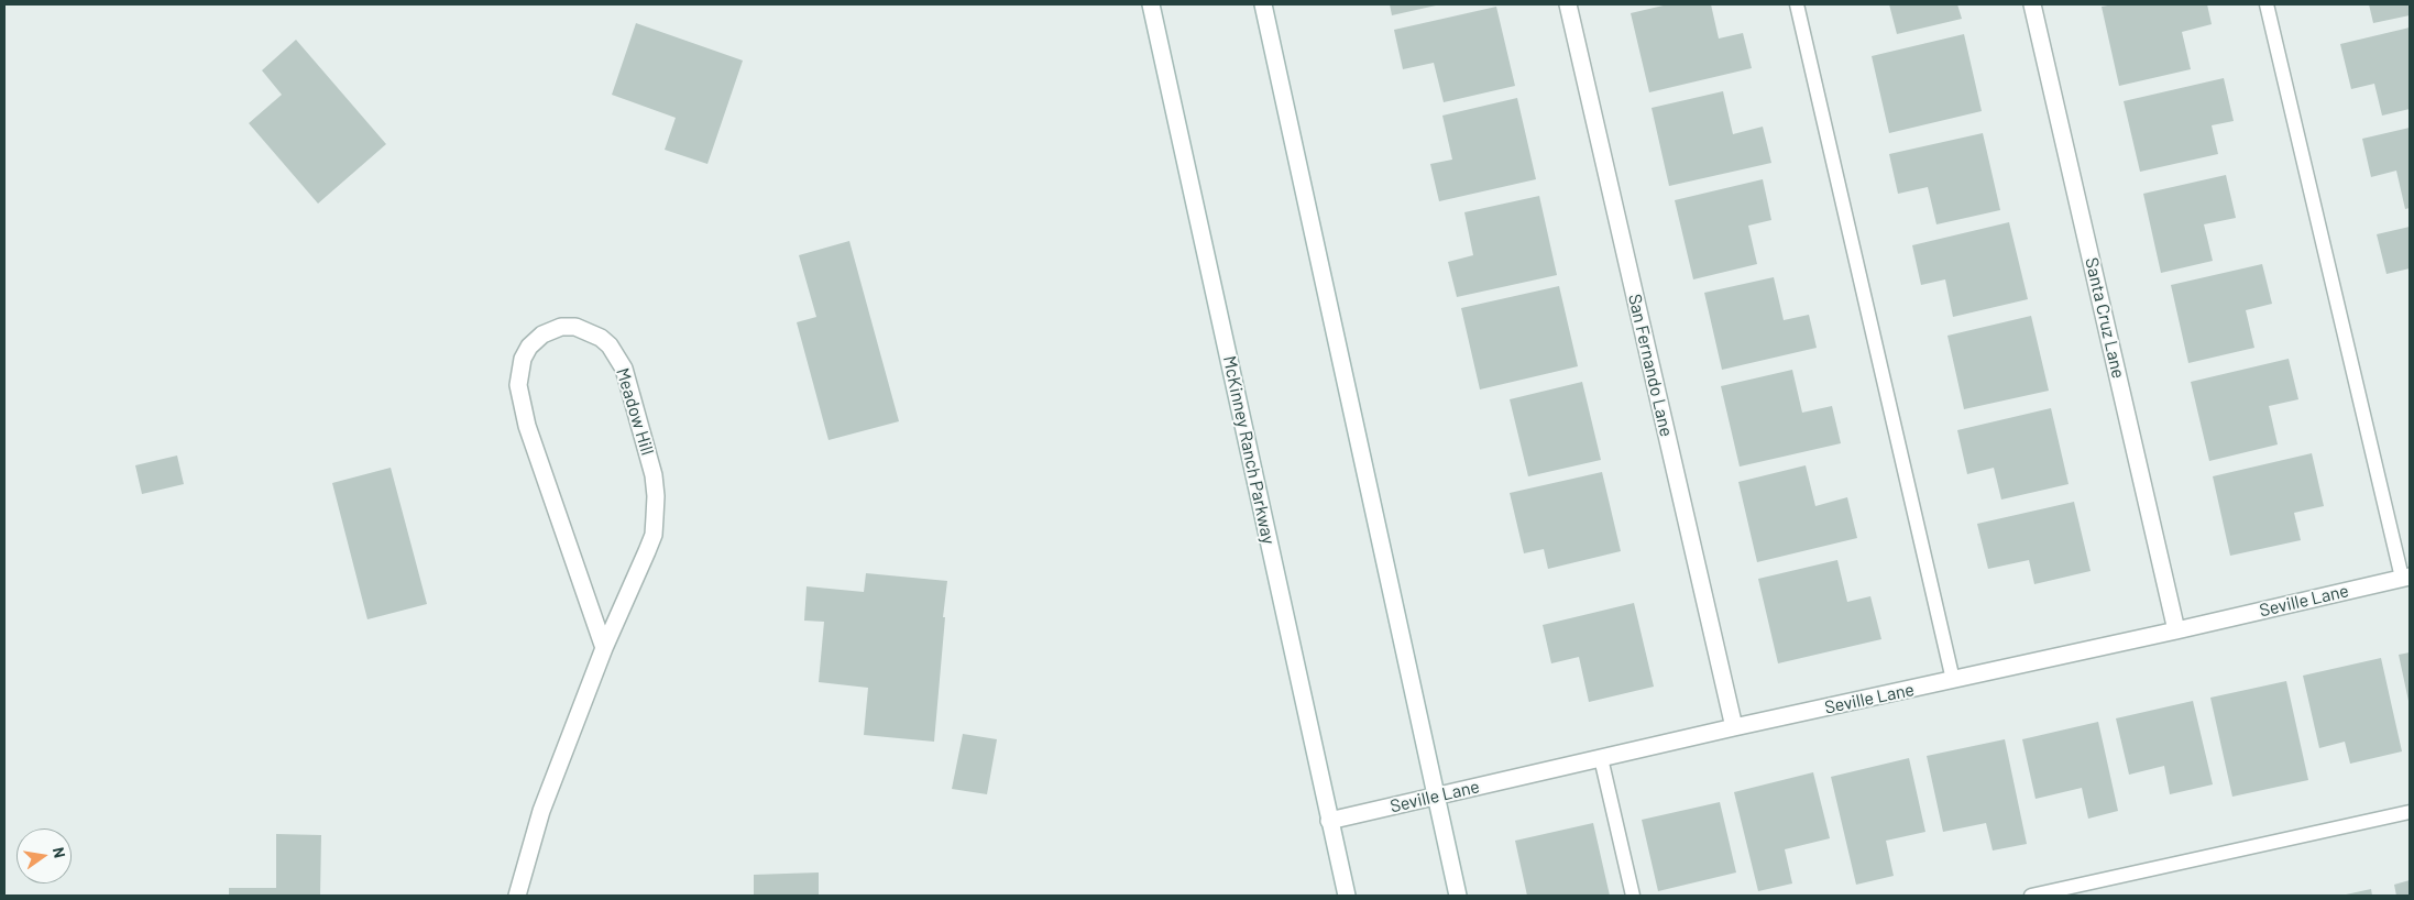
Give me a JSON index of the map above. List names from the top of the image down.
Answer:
{
  "streets": {
    "street": [
      "Santa Cruz Lane",
      "San Fernando Lane",
      "Meadow Hill",
      "McKinney Ranch Parkway",
      "Seville Lane"
    ]
  },
  "crossings": [
    ["Santa Cruz Lane", "Seville Lane"],
    ["San Fernando Lane", "Seville Lane"],
    ["McKinney Ranch Parkway", "Seville Lane"]
  ],
  "north": "right"
}
